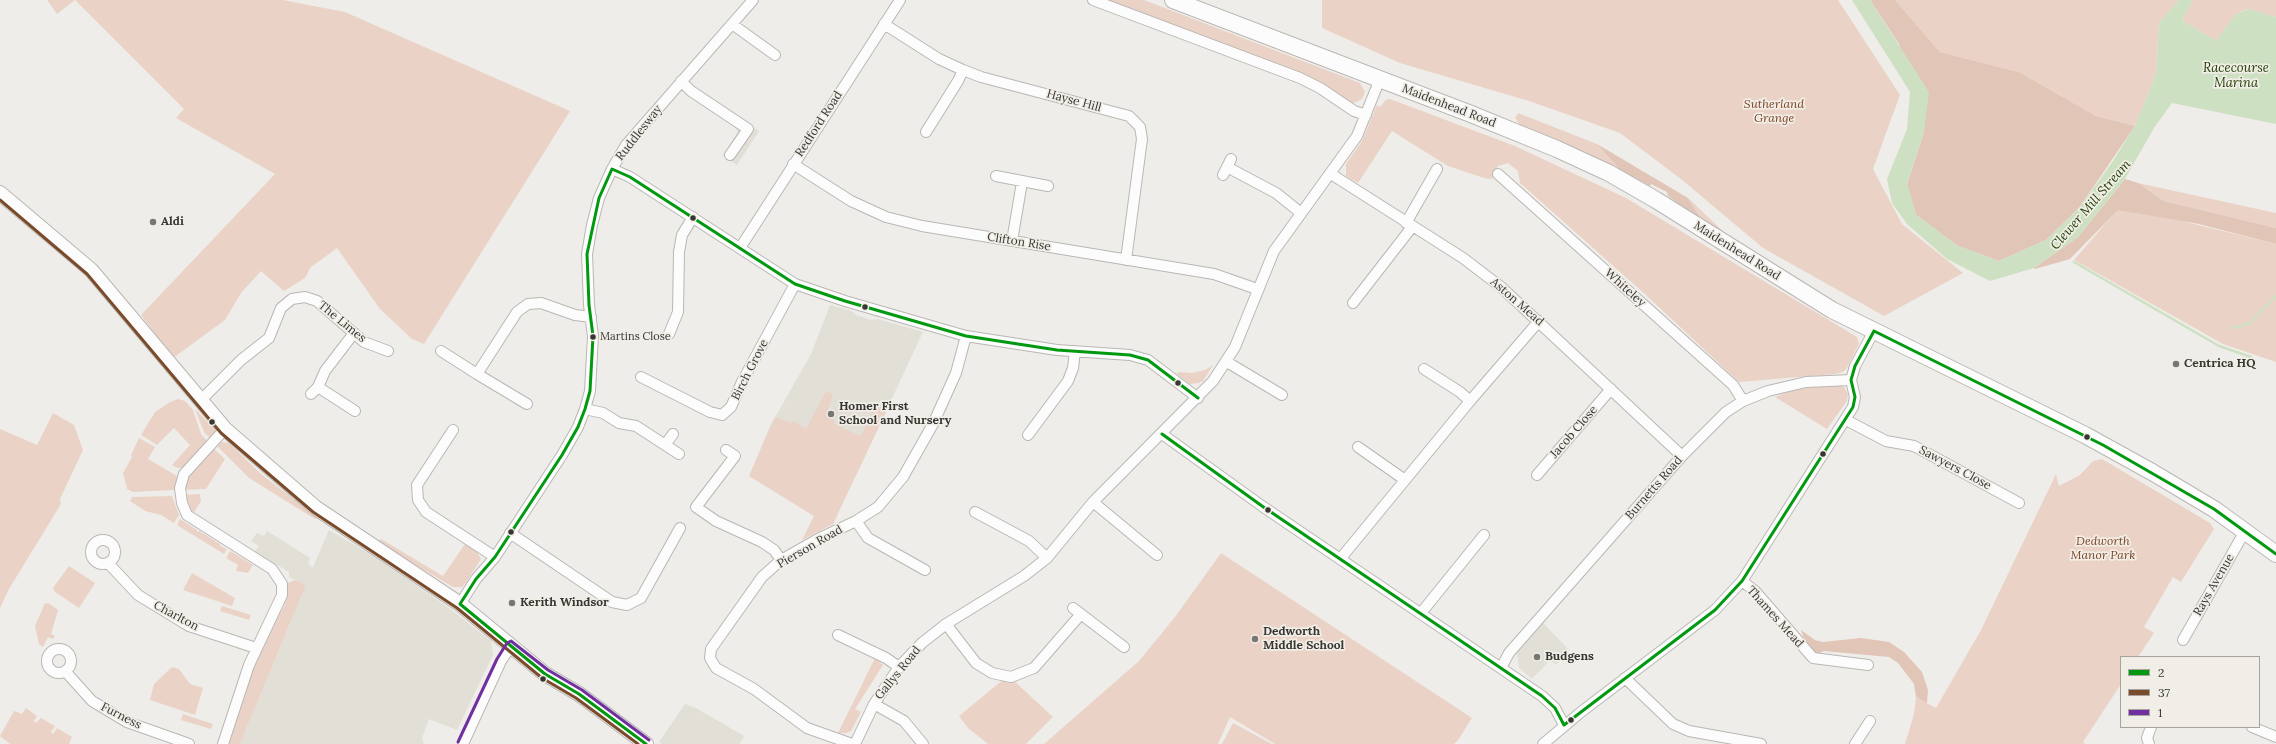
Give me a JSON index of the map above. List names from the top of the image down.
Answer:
{
  "streets": {
    "main road": ["Maidenhead Road"],
    "street": [
      "Hayse Hill",
      "Redford Road",
      "Ruddlesway",
      "Clifton Rise",
      "Whiteley",
      "Aston Mead",
      "The Limes",
      "Birch Grove",
      "Jacob Close",
      "Sawyers Close",
      "Burnetts Road",
      "Pierson Road",
      "Rays Avenue",
      "Charlton",
      "Thames Mead",
      "Gallys Road",
      "Furness"
    ]
  },
  "crossings": [
    ["Hayse Hill", "Redford Road"],
    ["Hayse Hill", "Clifton Rise"],
    ["Maidenhead Road", "Rays Avenue"],
    ["Maidenhead Road", "Gallys Road"],
    ["Redford Road", "Clifton Rise"],
    ["Clifton Rise", "Gallys Road"],
    ["Whiteley", "Burnetts Road"],
    ["Aston Mead", "Jacob Close"],
    ["Aston Mead", "Burnetts Road"],
    ["Aston Mead", "Gallys Road"]
  ],
  "water": ["Racecourse Marina", "Clewer Mill Stream"],
  "parks": ["Sutherland Grange", "Dedworth Manor Park"],
  "places": [
    "Aldi",
    "Martins Close",
    "Centrica HQ",
    "Homer First School and Nursery",
    "Kerith Windsor",
    "Dedworth Middle School",
    "Budgens"
  ],
  "lines": ["transit line 2", "transit line 37", "transit line 1"],
  "legend": ["2", "37", "1"]
}
